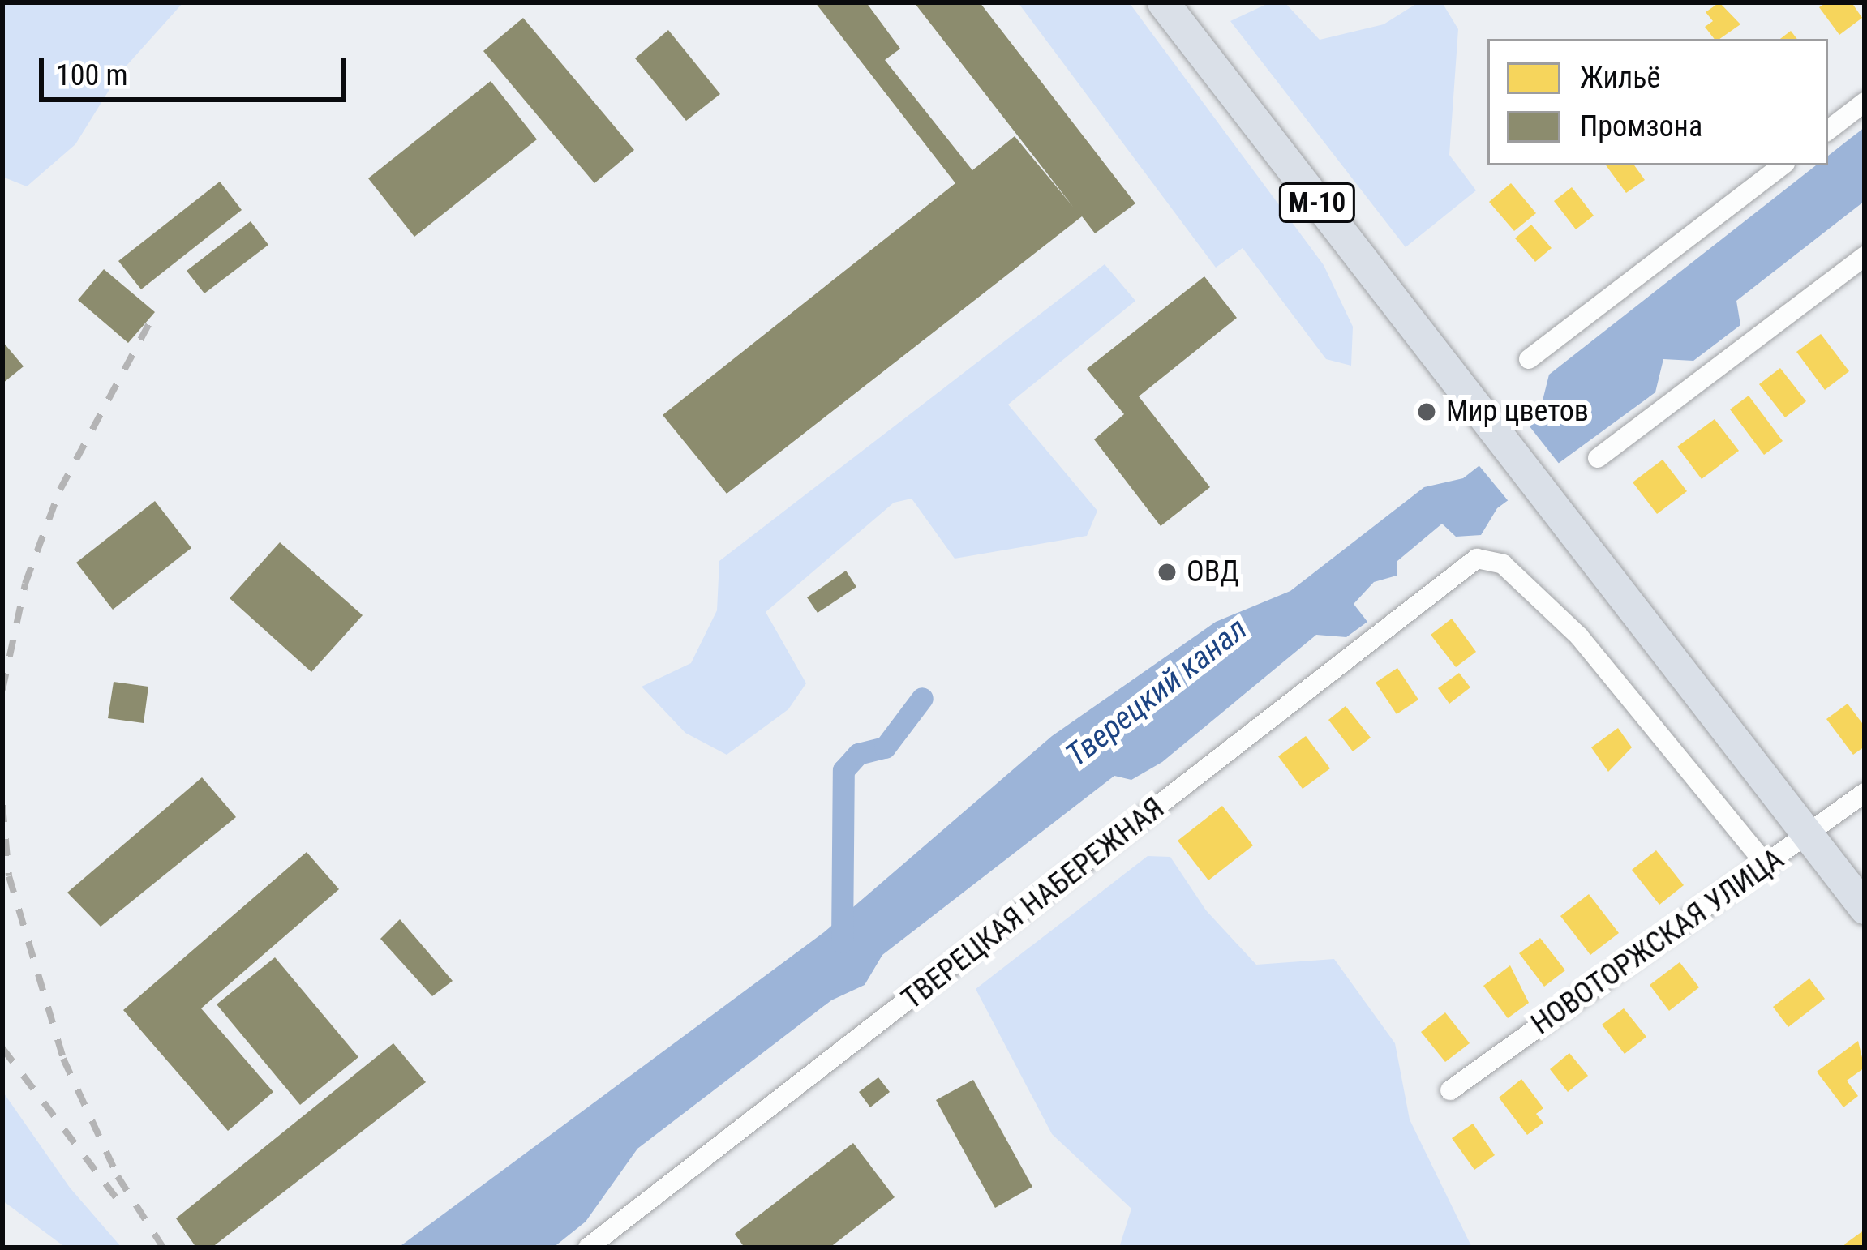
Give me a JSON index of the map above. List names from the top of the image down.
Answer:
{
  "streets": {
    "highway": ["М-10"],
    "street": ["ТВЕРЕЦКАЯ НАБЕРЕЖНАЯ", "НОВОТОРЖСКАЯ УЛИЦА"]
  },
  "crossings": [
    ["М-10", "НОВОТОРЖСКАЯ УЛИЦА"],
    ["ТВЕРЕЦКАЯ НАБЕРЕЖНАЯ", "НОВОТОРЖСКАЯ УЛИЦА"]
  ],
  "water": ["Тверецкий канал"],
  "places": ["Мир цветов", "ОВД"],
  "legend": ["Жильё", "Промзона"],
  "scale_bar": "100 m"
}
